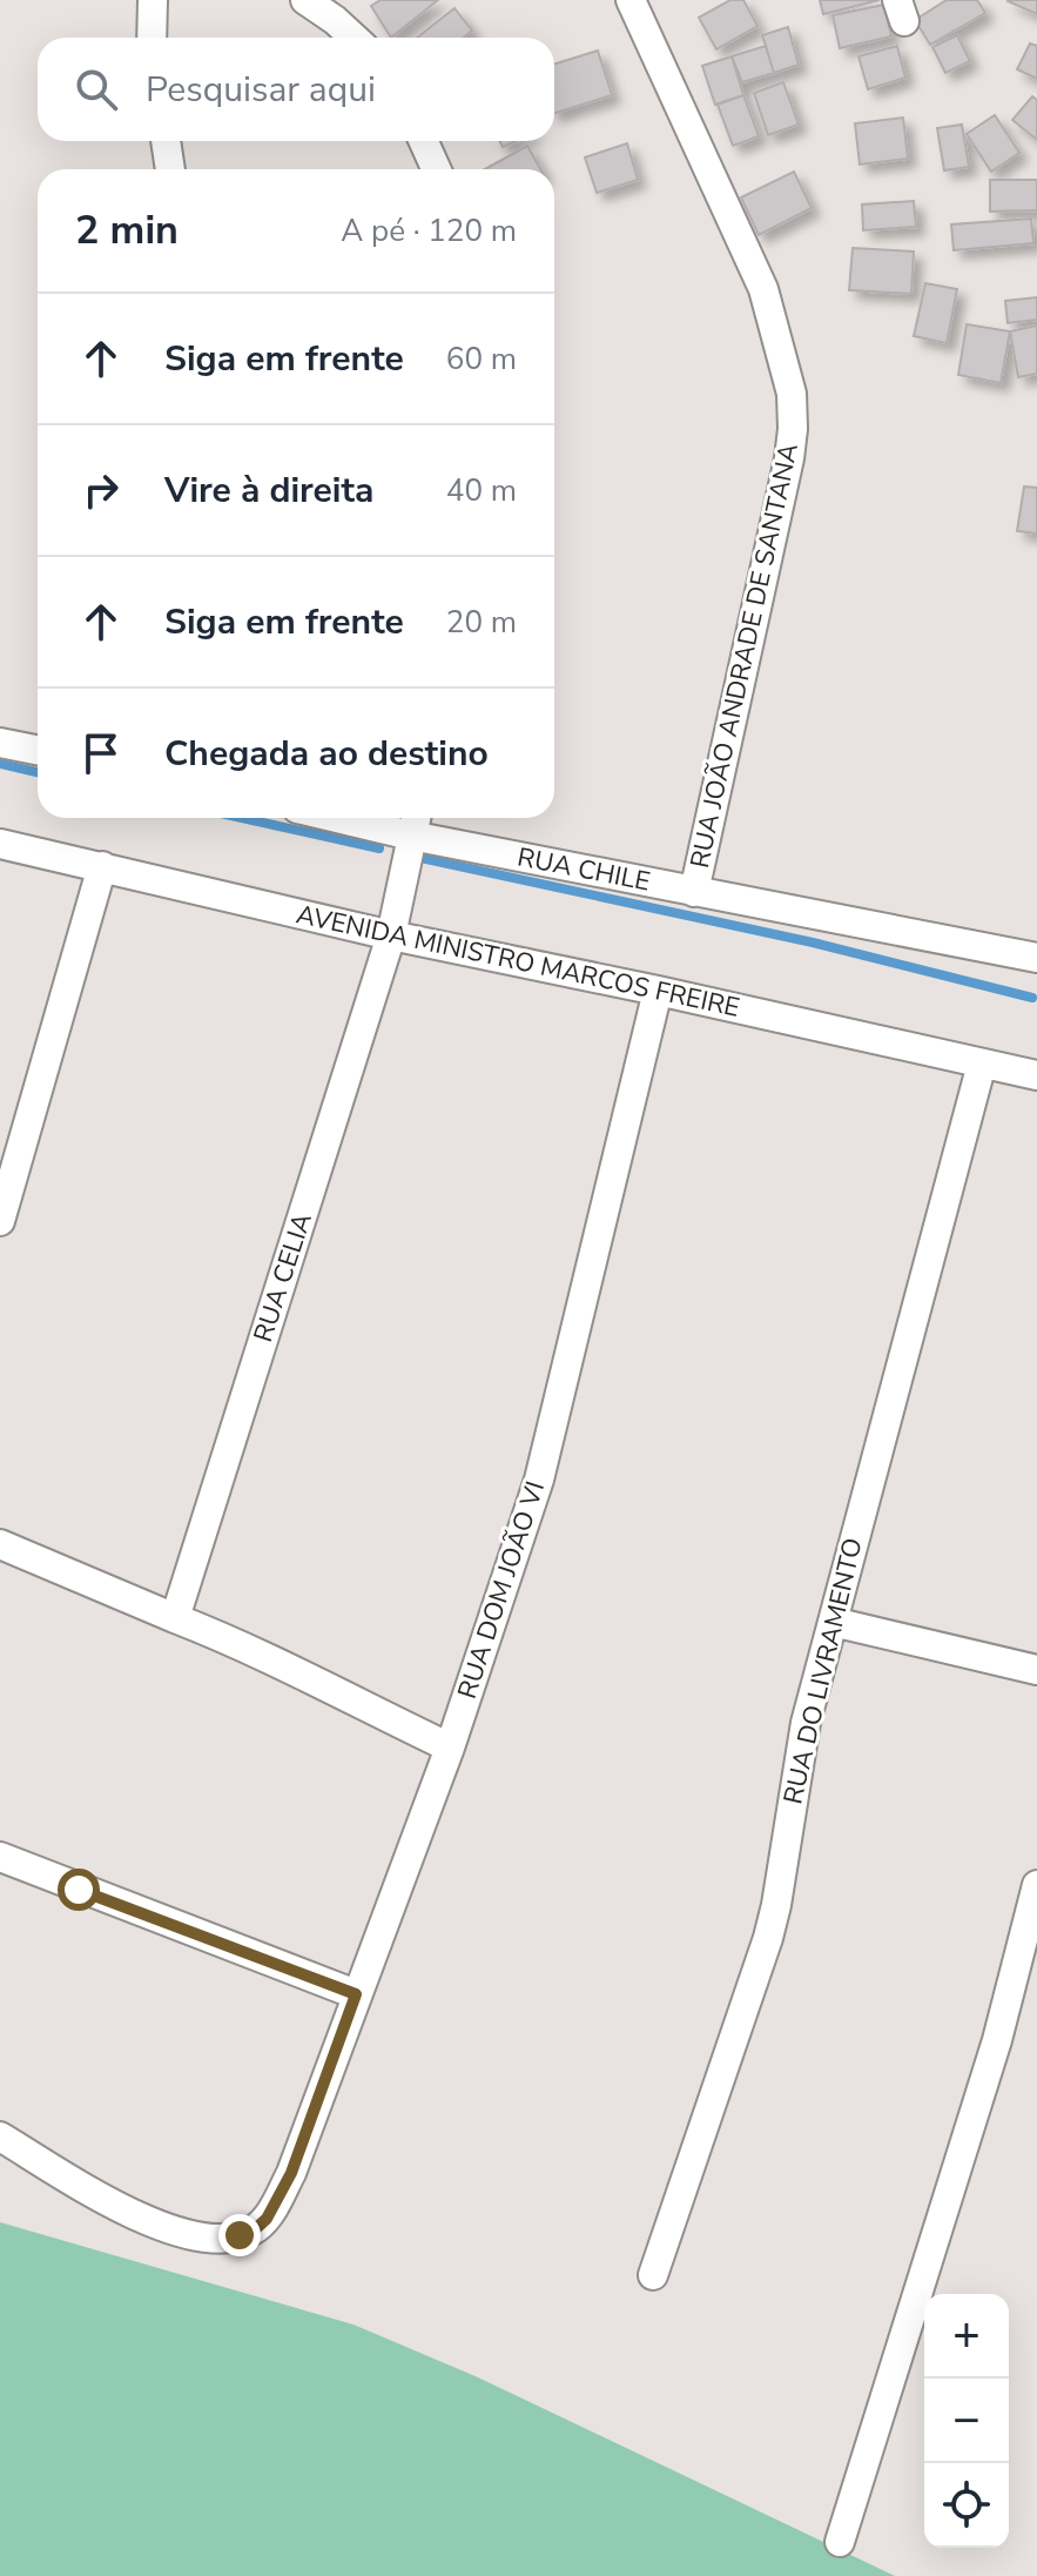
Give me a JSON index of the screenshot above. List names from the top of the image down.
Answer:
{
  "streets": {
    "street": [
      "RUA JOÃO ANDRADE DE SANTANA",
      "RUA CHILE",
      "AVENIDA MINISTRO MARCOS FREIRE",
      "RUA CELIA",
      "RUA DOM JOÃO VI",
      "RUA DO LIVRAMENTO"
    ]
  },
  "crossings": [
    ["RUA JOÃO ANDRADE DE SANTANA", "RUA CHILE"],
    ["RUA CHILE", "RUA CELIA"],
    ["AVENIDA MINISTRO MARCOS FREIRE", "RUA CELIA"],
    ["AVENIDA MINISTRO MARCOS FREIRE", "RUA DOM JOÃO VI"],
    ["AVENIDA MINISTRO MARCOS FREIRE", "RUA DO LIVRAMENTO"]
  ],
  "page": {
    "search": "Pesquisar aqui",
    "heading": ["2 min", "A pé · 120 m"],
    "list": [
      ["Siga em frente", "60 m"],
      ["Vire à direita", "40 m"],
      ["Siga em frente", "20 m"],
      "Chegada ao destino"
    ],
    "map_buttons": ["+", "−"]
  }
}
